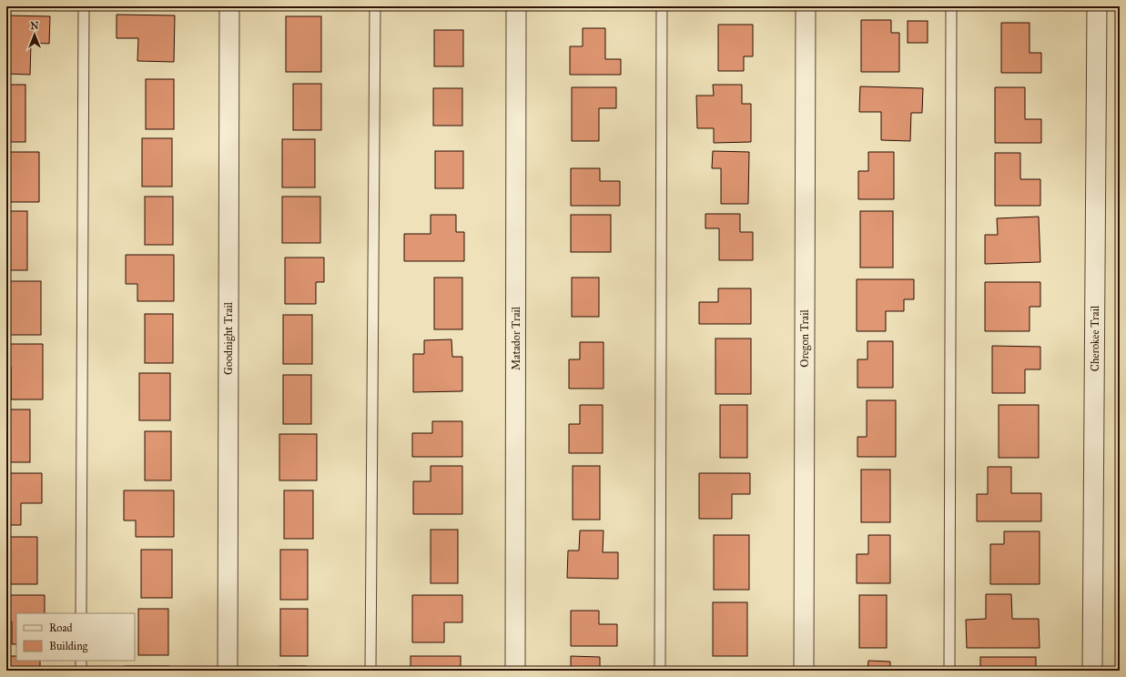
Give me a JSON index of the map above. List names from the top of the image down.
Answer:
{
  "streets": {
    "street": [
      "Goodnight Trail",
      "Matador Trail",
      "Oregon Trail",
      "Cherokee Trail"
    ]
  },
  "legend": ["Road", "Building"],
  "north": "top"
}
